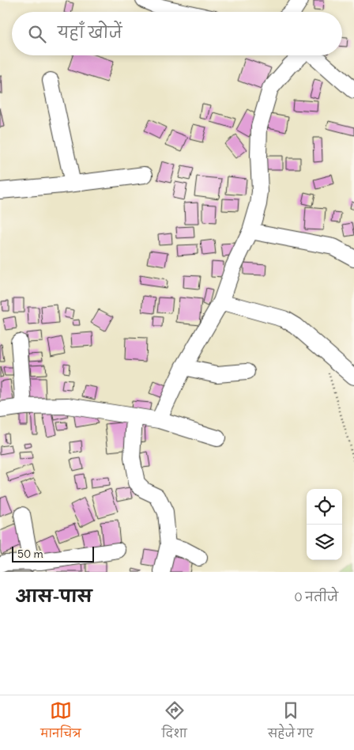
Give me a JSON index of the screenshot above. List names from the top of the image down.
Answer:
{
  "scale_bar": "50 m",
  "page": {
    "search": "यहाँ खोजें",
    "scale": "50 m",
    "heading": ["आस-पास", "0 नतीजे"],
    "nav": ["मानचित्र", "दिशा", "सहेजे गए"]
  }
}
